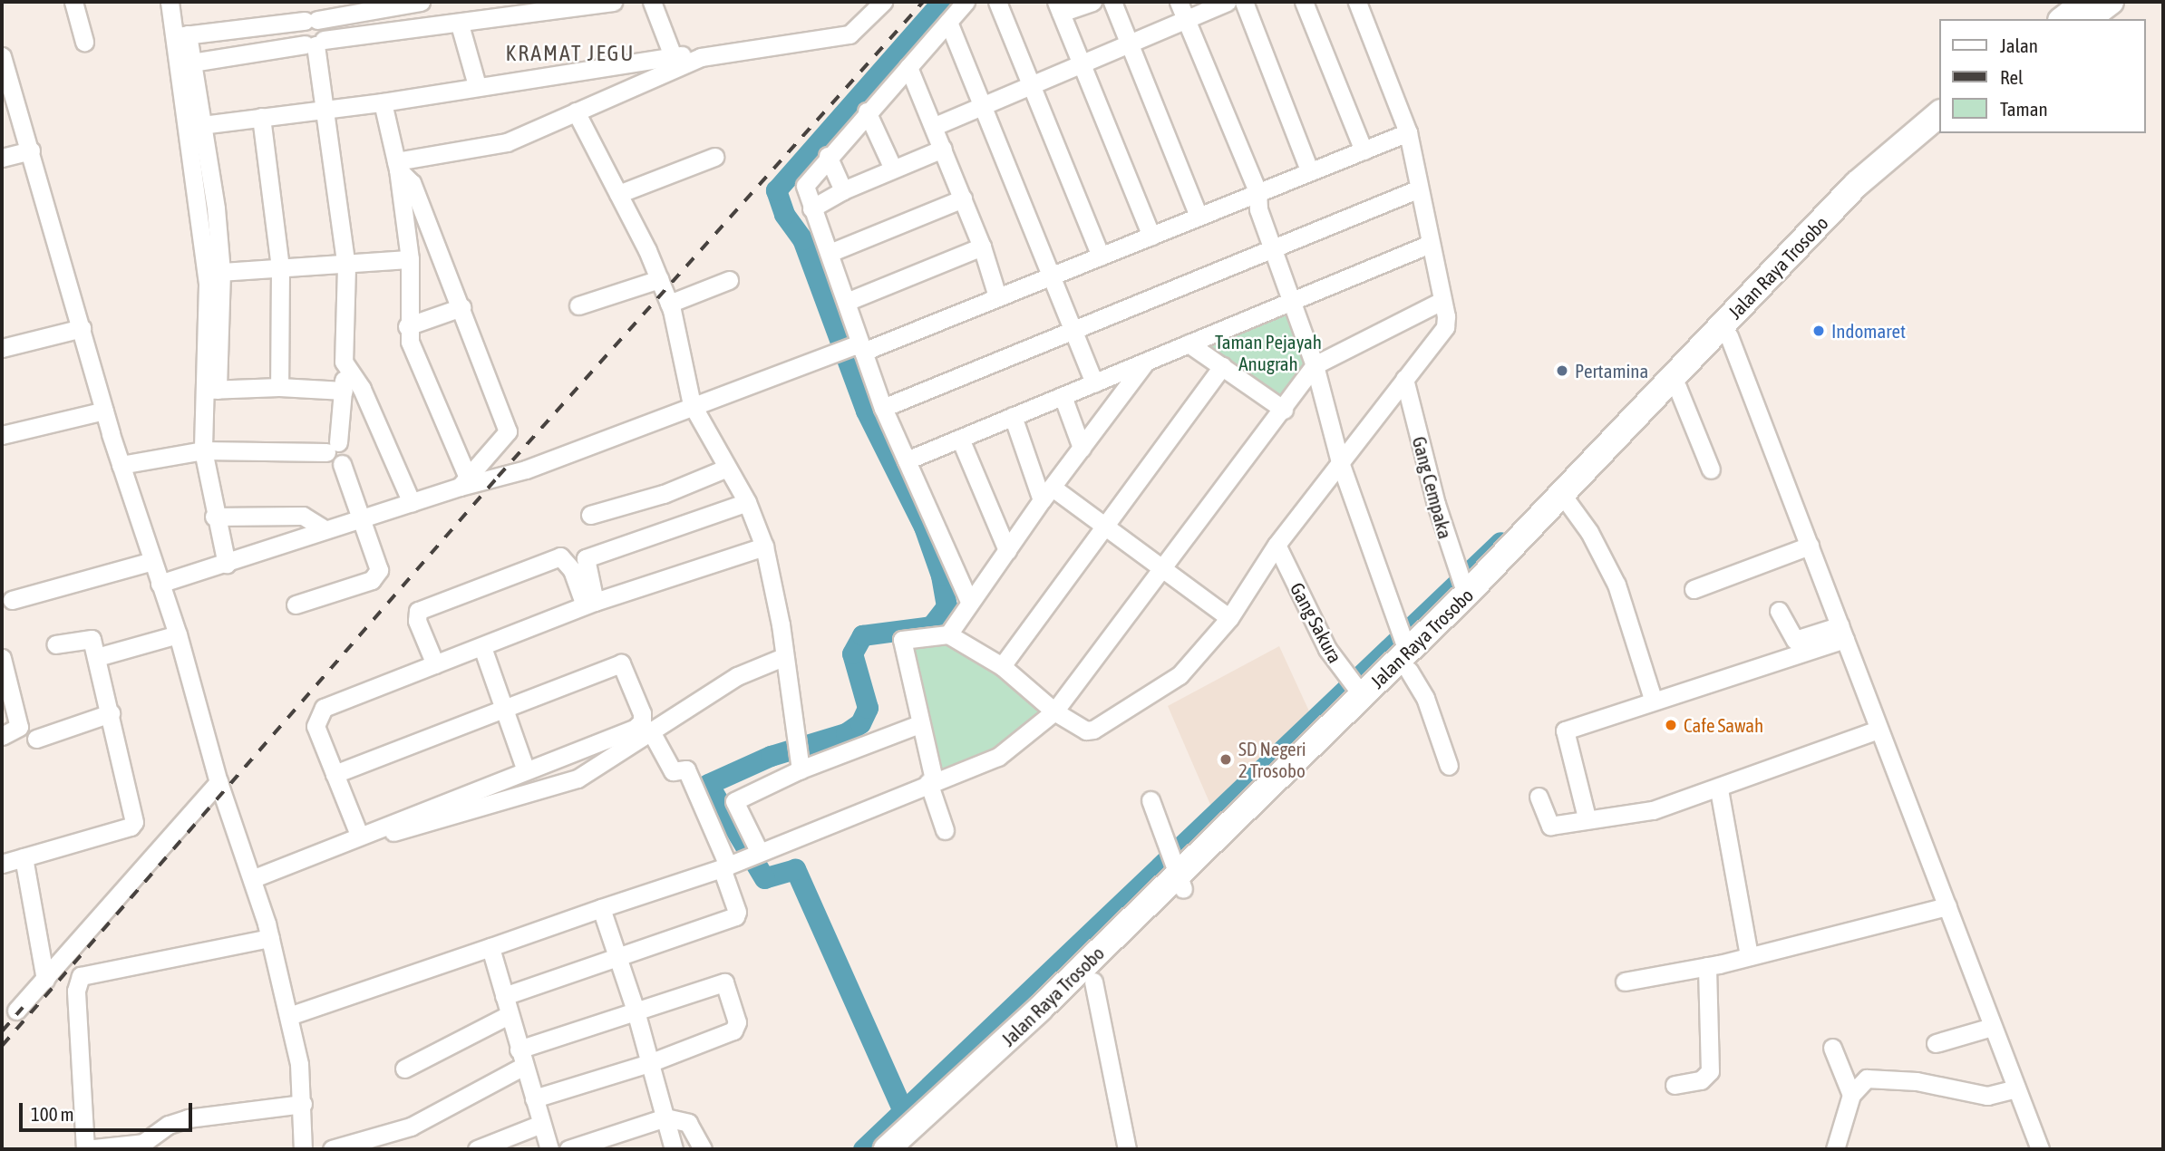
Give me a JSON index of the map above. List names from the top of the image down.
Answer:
{
  "streets": {
    "highway": ["Jalan Raya Trosobo"],
    "street": ["Gang Cempaka", "Gang Sakura"]
  },
  "crossings": [
    ["Jalan Raya Trosobo", "Gang Cempaka"],
    ["Jalan Raya Trosobo", "Gang Sakura"]
  ],
  "districts": ["KRAMAT JEGU"],
  "parks": ["Taman Pejayah Anugrah"],
  "places": [
    "Indomaret",
    "Pertamina",
    "Cafe Sawah",
    "SD Negeri 2 Trosobo"
  ],
  "legend": ["Jalan", "Rel", "Taman"],
  "scale_bar": "100 m"
}
